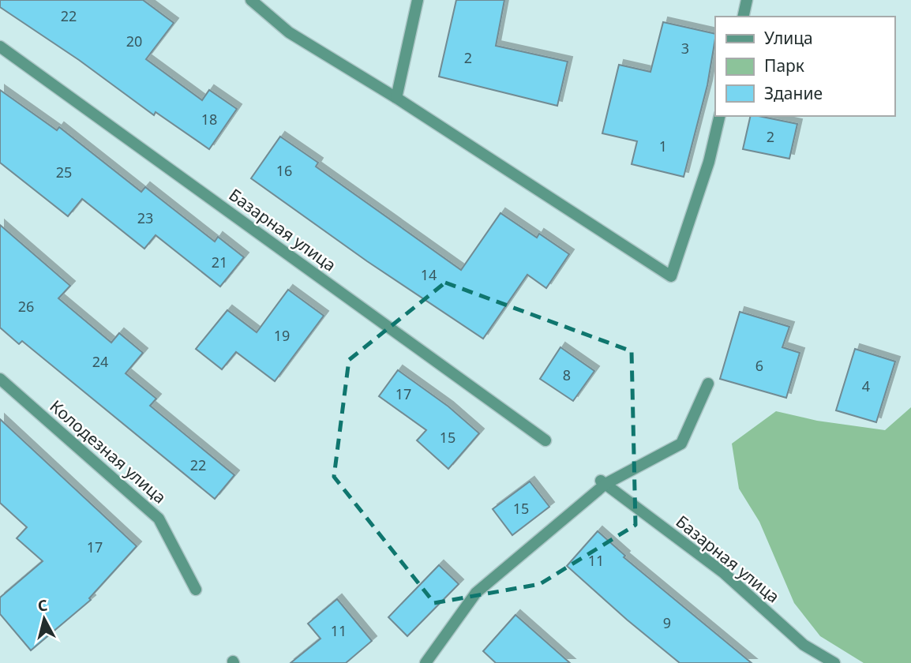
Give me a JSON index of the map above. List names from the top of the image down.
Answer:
{
  "streets": {
    "street": ["Базарная улица", "Колодезная улица"]
  },
  "house_numbers": [
    "22",
    "20",
    "3",
    "2",
    "18",
    "2",
    "1",
    "16",
    "25",
    "23",
    "21",
    "14",
    "26",
    "19",
    "24",
    "6",
    "8",
    "4",
    "17",
    "15",
    "22",
    "15",
    "17",
    "11",
    "9",
    "11"
  ],
  "legend": ["Улица", "Парк", "Здание"],
  "north": "top"
}
